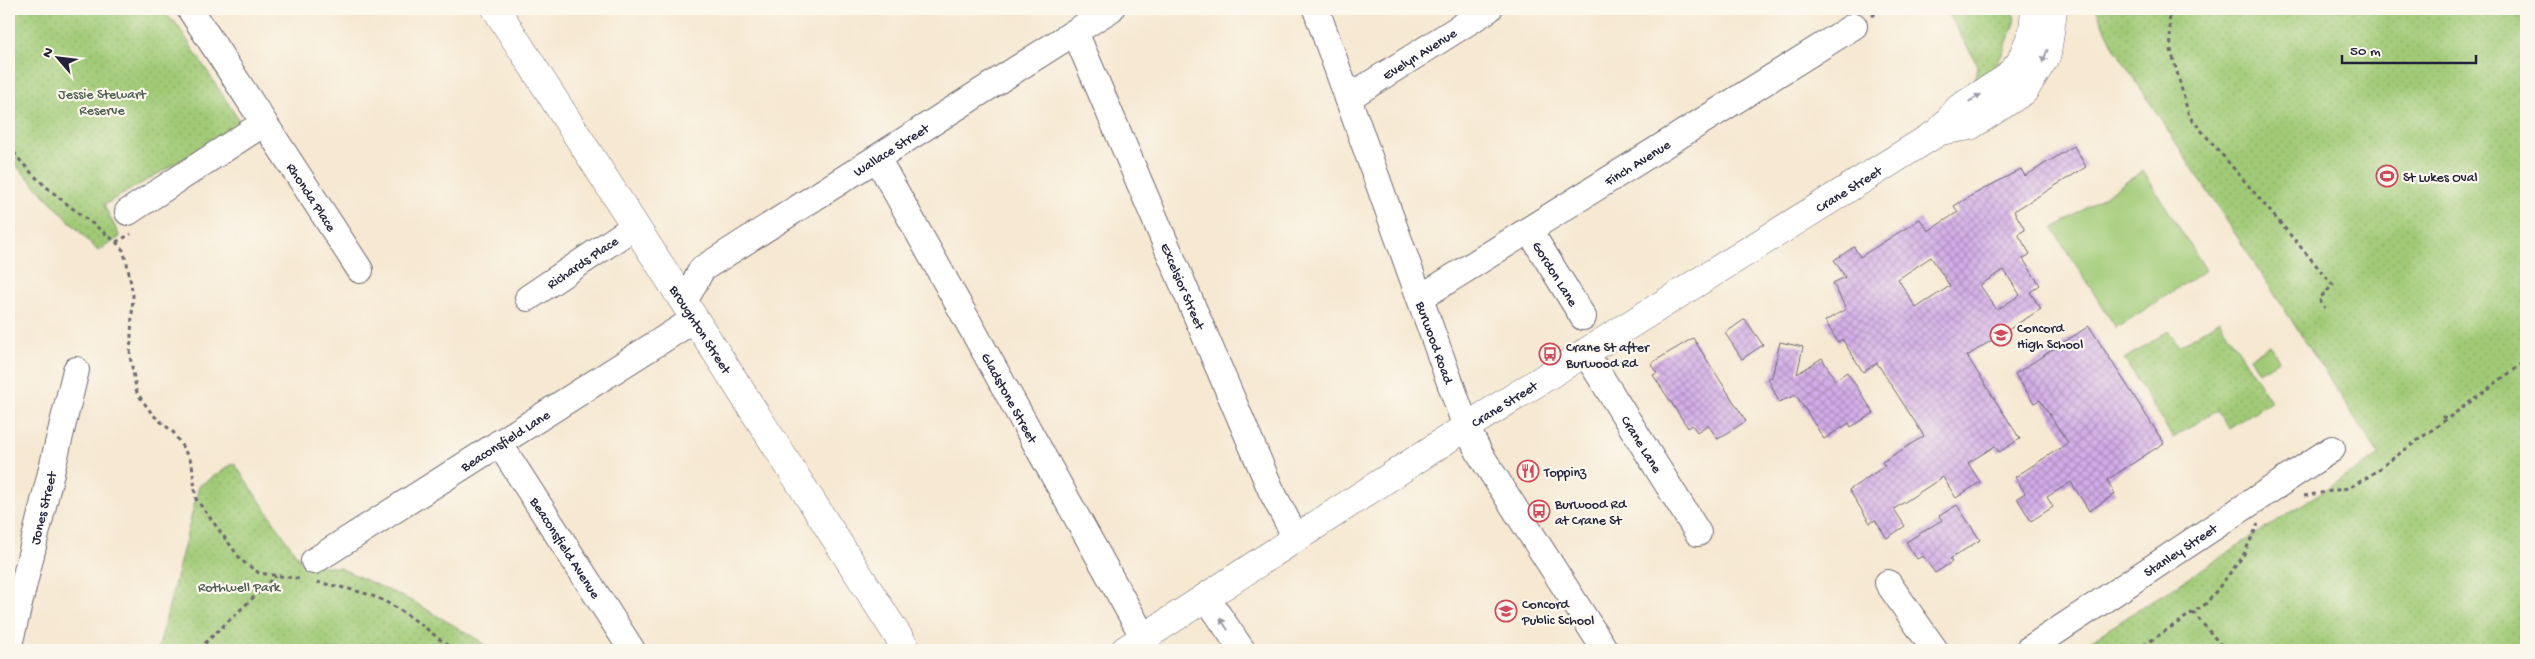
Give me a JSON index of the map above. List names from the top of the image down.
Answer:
{
  "streets": {
    "main road": ["Crane Street", "Broughton Street"],
    "street": [
      "Evelyn Avenue",
      "Wallace Street",
      "Finch Avenue",
      "Rhonda Place",
      "Richards Place",
      "Gordon Lane",
      "Excelsior Street",
      "Burwood Road",
      "Gladstone Street",
      "Beaconsfield Lane",
      "Crane Lane",
      "Jones Street",
      "Beaconsfield Avenue",
      "Stanley Street"
    ]
  },
  "crossings": [
    ["Evelyn Avenue", "Burwood Road"],
    ["Wallace Street", "Excelsior Street"],
    ["Wallace Street", "Broughton Street"],
    ["Wallace Street", "Gladstone Street"],
    ["Wallace Street", "Beaconsfield Lane"],
    ["Finch Avenue", "Gordon Lane"],
    ["Finch Avenue", "Burwood Road"],
    ["Crane Street", "Excelsior Street"],
    ["Crane Street", "Burwood Road"],
    ["Crane Street", "Gladstone Street"],
    ["Crane Street", "Crane Lane"],
    ["Richards Place", "Broughton Street"],
    ["Broughton Street", "Beaconsfield Lane"],
    ["Beaconsfield Lane", "Beaconsfield Avenue"]
  ],
  "parks": ["Jessie Stewart Reserve", "Rothwell Park"],
  "places": {
    "sports": ["St Lukes Oval"],
    "school or university": ["Concord High School", "Concord Public School"],
    "bus stop": ["Crane St after Burwood Rd", "Burwood Rd at Crane St"],
    "restaurant": ["Toppinz"]
  },
  "scale_bar": "50 m",
  "north": "top left"
}
